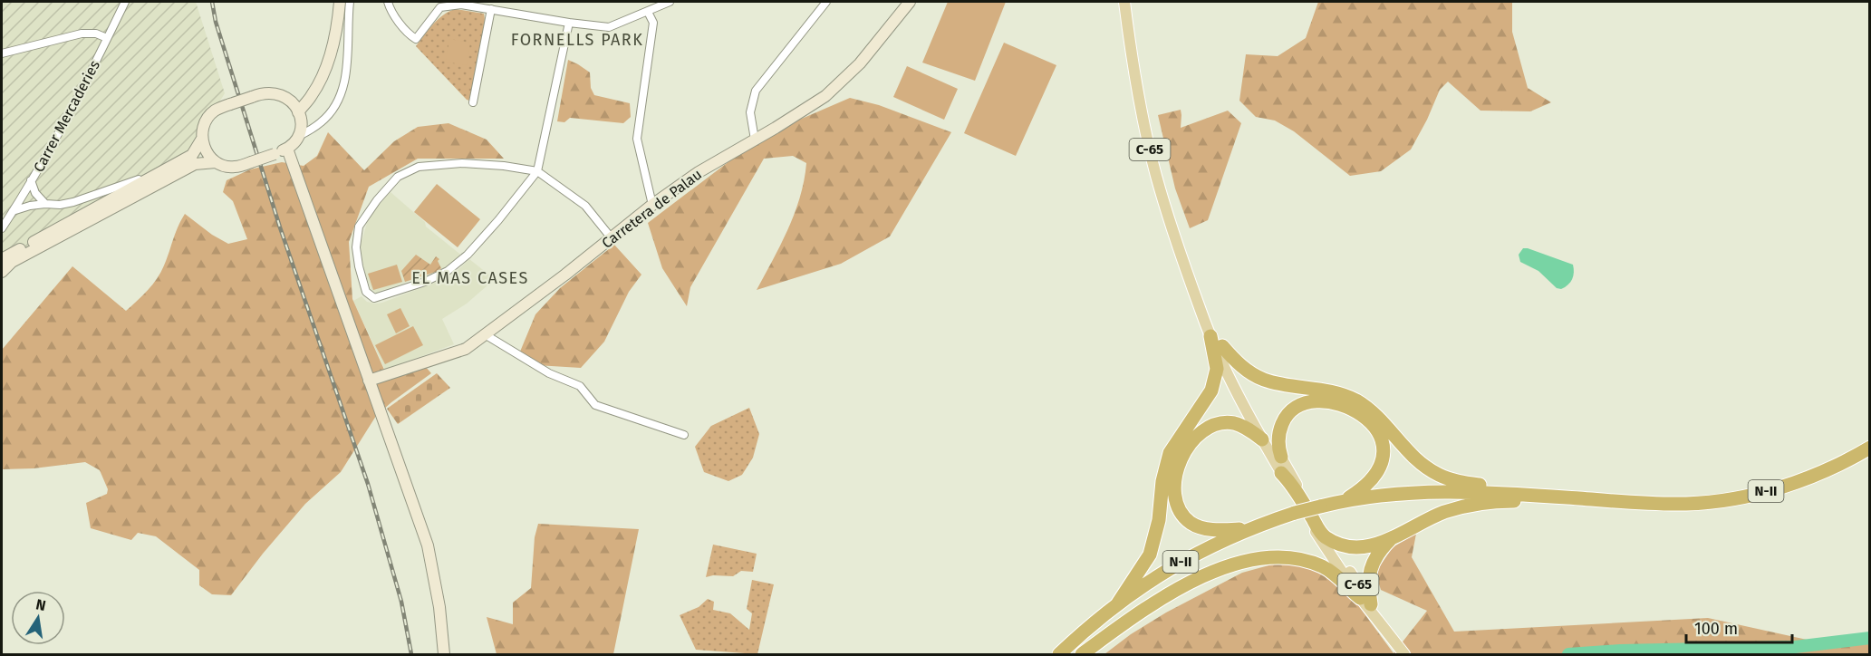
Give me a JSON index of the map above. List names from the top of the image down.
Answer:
{
  "streets": {
    "highway": ["N-II"],
    "main road": ["C-65"],
    "street": ["Carrer Mercaderies", "Carretera de Palau"]
  },
  "districts": ["FORNELLS PARK", "EL MAS CASES"],
  "scale_bar": "100 m",
  "north": "top"
}
